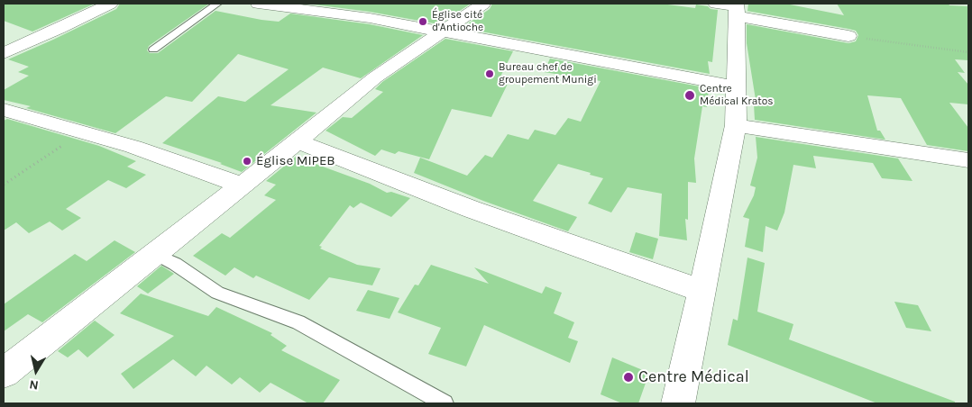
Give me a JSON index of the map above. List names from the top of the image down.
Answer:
{
  "places": [
    "Église cité d'Antioche",
    "Bureau chef de groupement Munigi",
    "Centre Médical Kratos",
    "Église MIPEB",
    "Centre Médical"
  ],
  "north": "bottom"
}
